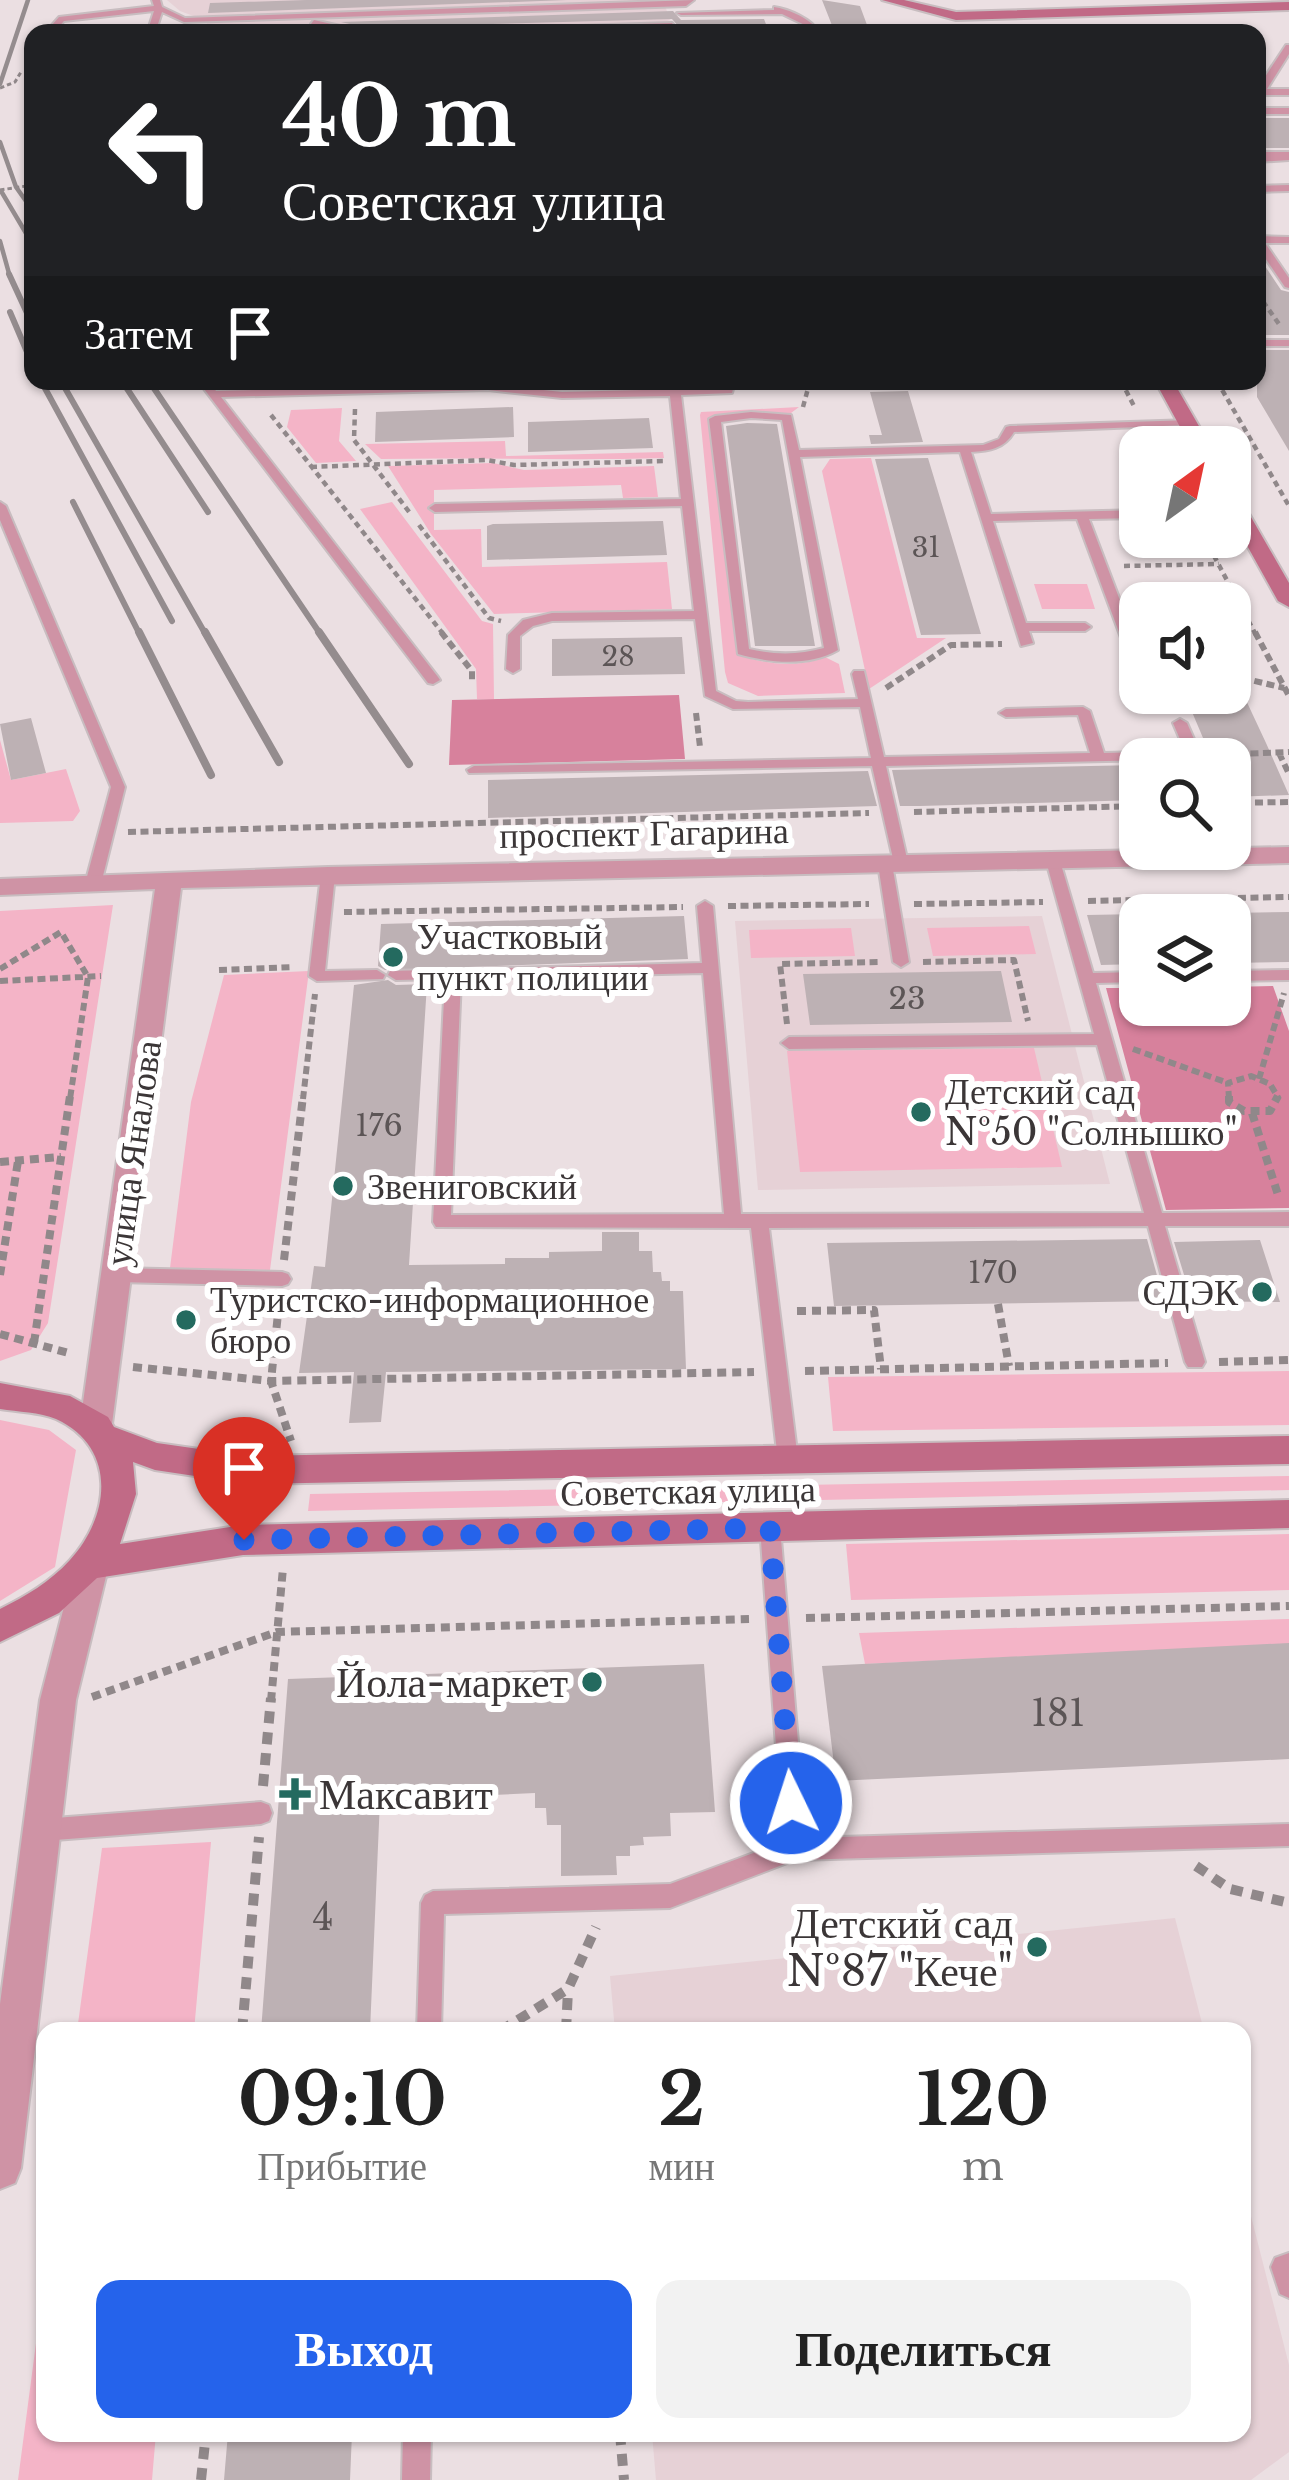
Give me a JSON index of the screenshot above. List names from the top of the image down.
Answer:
{
  "streets": {
    "main road": ["Советская улица"],
    "street": ["проспект Гагарина", "улица Яналова"]
  },
  "crossings": [
    ["проспект Гагарина", "улица Яналова"],
    ["улица Яналова", "Советская улица"]
  ],
  "places": {
    "other": [
      "Участковый пункт полиции",
      "Детский сад №50 \"Солнышко\"",
      "Звениговский",
      "СДЭК",
      "Туристско-информационное бюро",
      "Йола-маркет",
      "Детский сад №87 \"Кече\""
    ],
    "health": ["Максавит"]
  },
  "house_numbers": [
    "31",
    "28",
    "23",
    "176",
    "170",
    "181",
    "4"
  ],
  "north": "top right",
  "page": {
    "turn": ["40 m", "Советская улица"],
    "then": "Затем",
    "eta": [
      "09:10",
      "Прибытие",
      "2",
      "мин",
      "120",
      "m"
    ],
    "buttons": ["Выход", "Поделиться"]
  }
}
